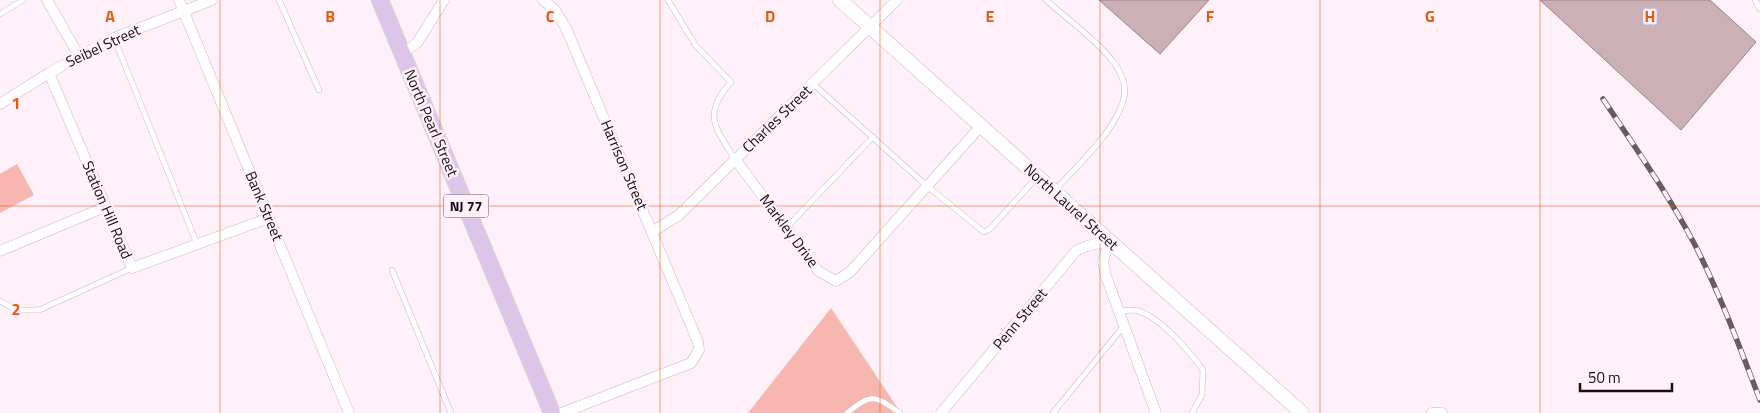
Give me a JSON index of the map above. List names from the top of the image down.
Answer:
{
  "streets": {
    "main road": ["North Pearl Street", "NJ 77"],
    "street": [
      "Seibel Street",
      "Charles Street",
      "Harrison Street",
      "Bank Street",
      "North Laurel Street",
      "Station Hill Road",
      "Markley Drive",
      "Penn Street"
    ]
  },
  "crossings": [
    ["Seibel Street", "Bank Street"],
    ["Seibel Street", "Station Hill Road"],
    ["Charles Street", "Harrison Street"],
    ["Charles Street", "North Laurel Street"],
    ["Charles Street", "Markley Drive"],
    ["Bank Street", "Station Hill Road"],
    ["North Laurel Street", "Markley Drive"],
    ["North Laurel Street", "Penn Street"]
  ],
  "scale_bar": "50 m",
  "grid": {
    "columns": [
      "A",
      "B",
      "C",
      "D",
      "E",
      "F",
      "G",
      "H"
    ],
    "rows": ["1", "2"]
  }
}
